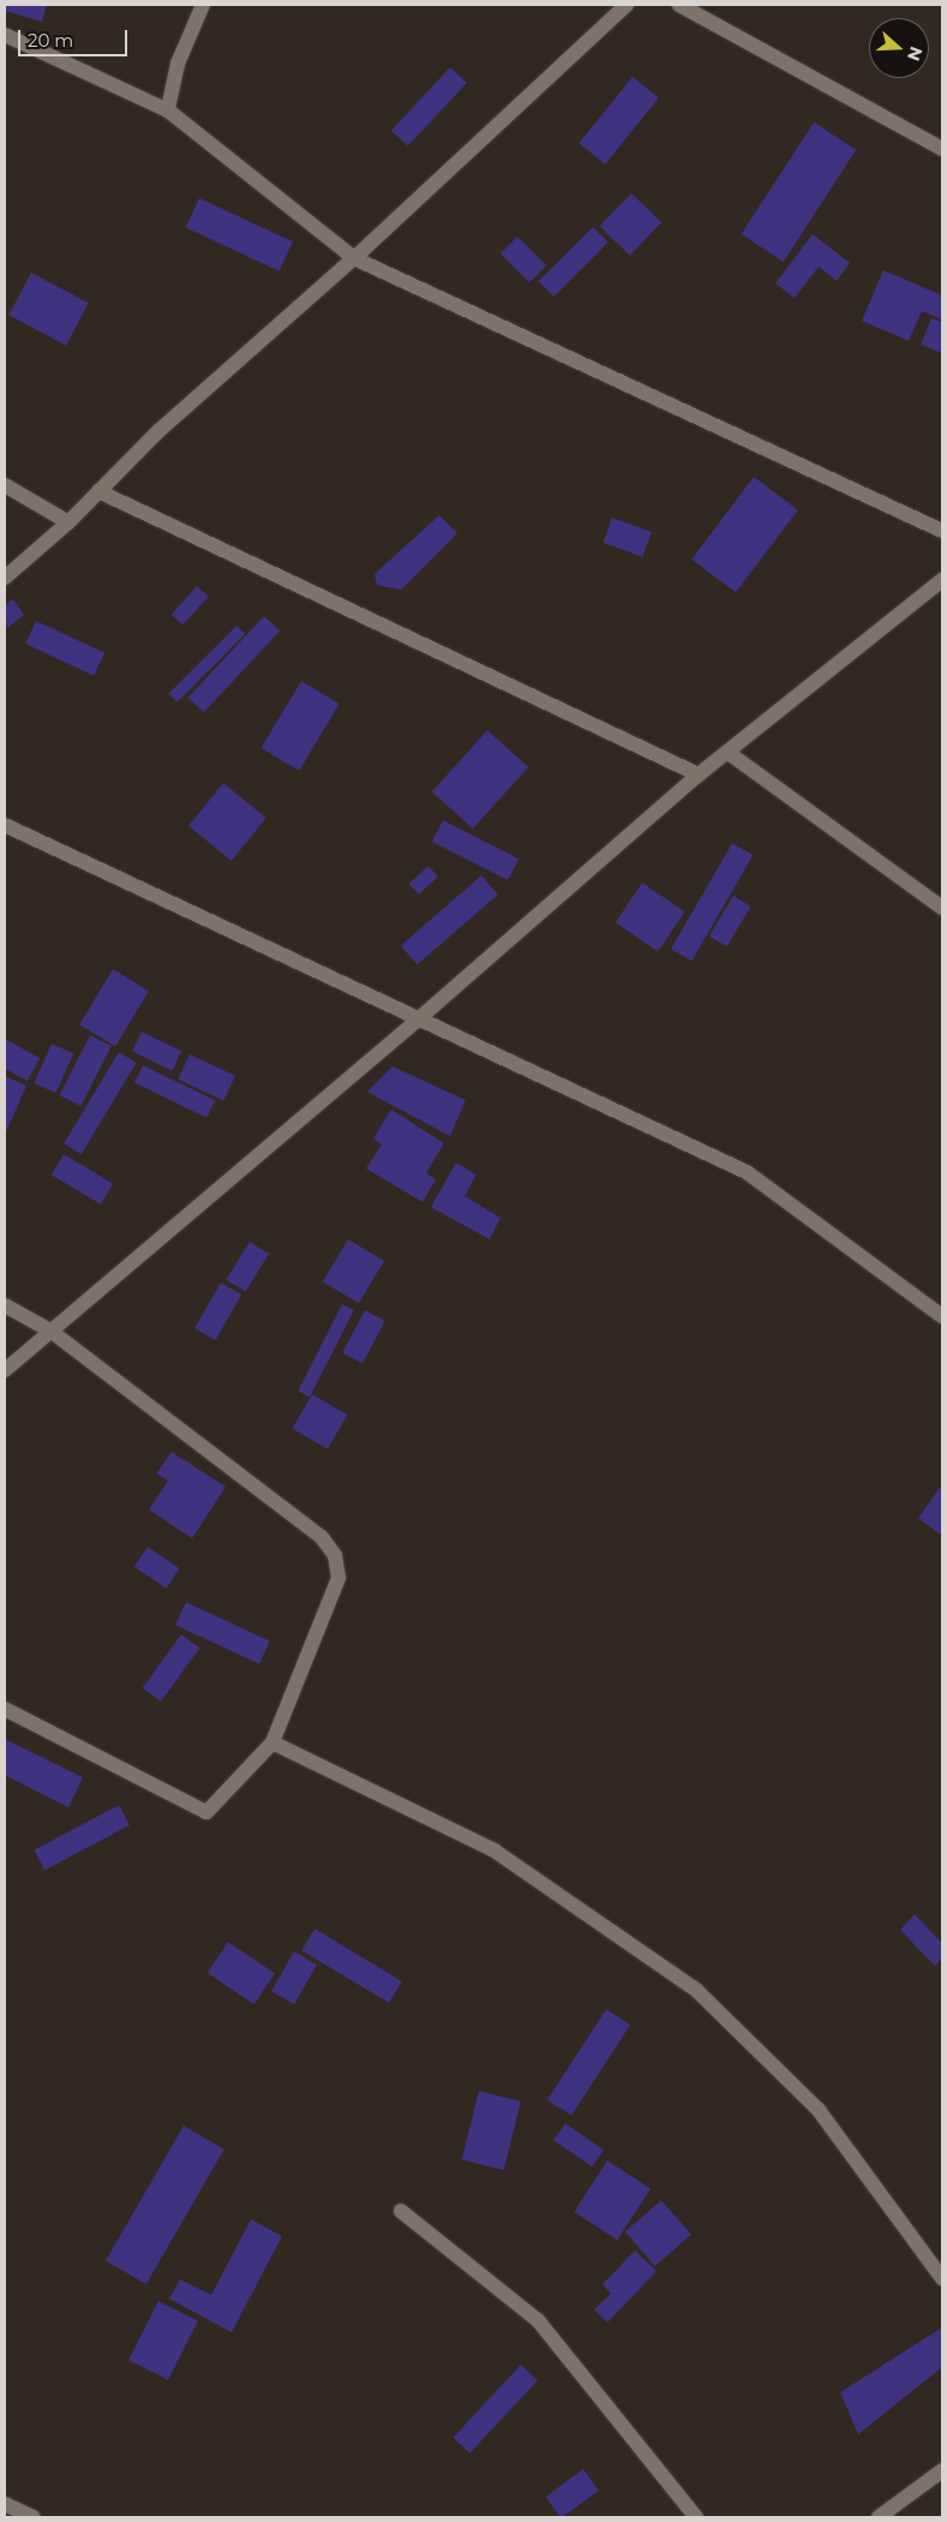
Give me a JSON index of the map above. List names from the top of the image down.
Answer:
{
  "scale_bar": "20 m",
  "north": "right"
}
